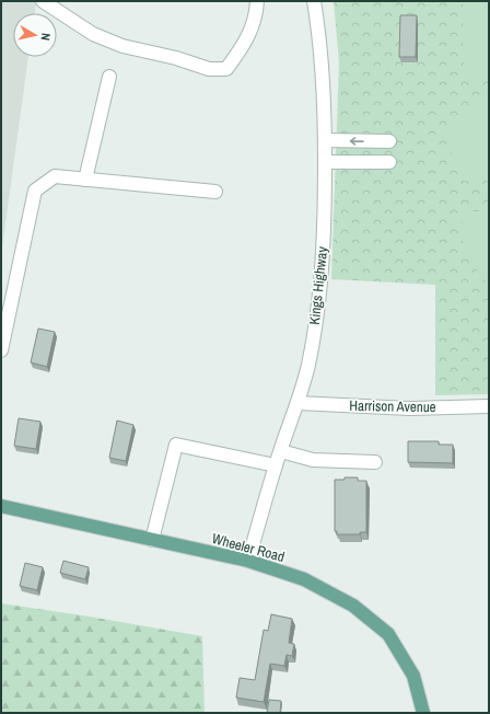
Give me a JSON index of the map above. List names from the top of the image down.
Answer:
{
  "streets": {
    "main road": ["Wheeler Road"],
    "street": ["Kings Highway", "Harrison Avenue"]
  },
  "crossings": [
    ["Kings Highway", "Harrison Avenue"],
    ["Kings Highway", "Wheeler Road"]
  ],
  "north": "right"
}
